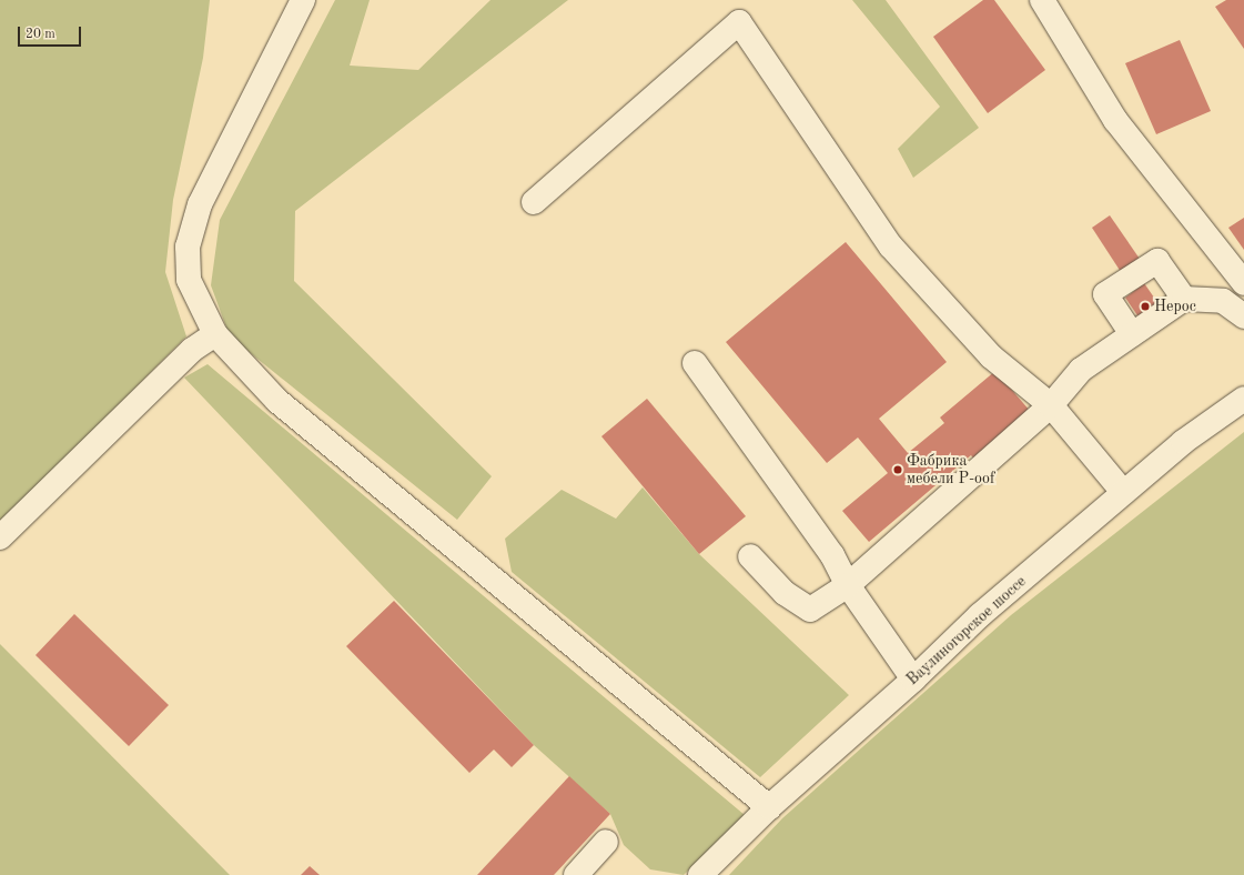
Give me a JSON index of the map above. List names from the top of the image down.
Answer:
{
  "streets": {
    "street": ["Ваулиногорское шоссе"]
  },
  "places": ["Нерос", "Фабрика мебели P-oof"],
  "scale_bar": "20 m"
}
